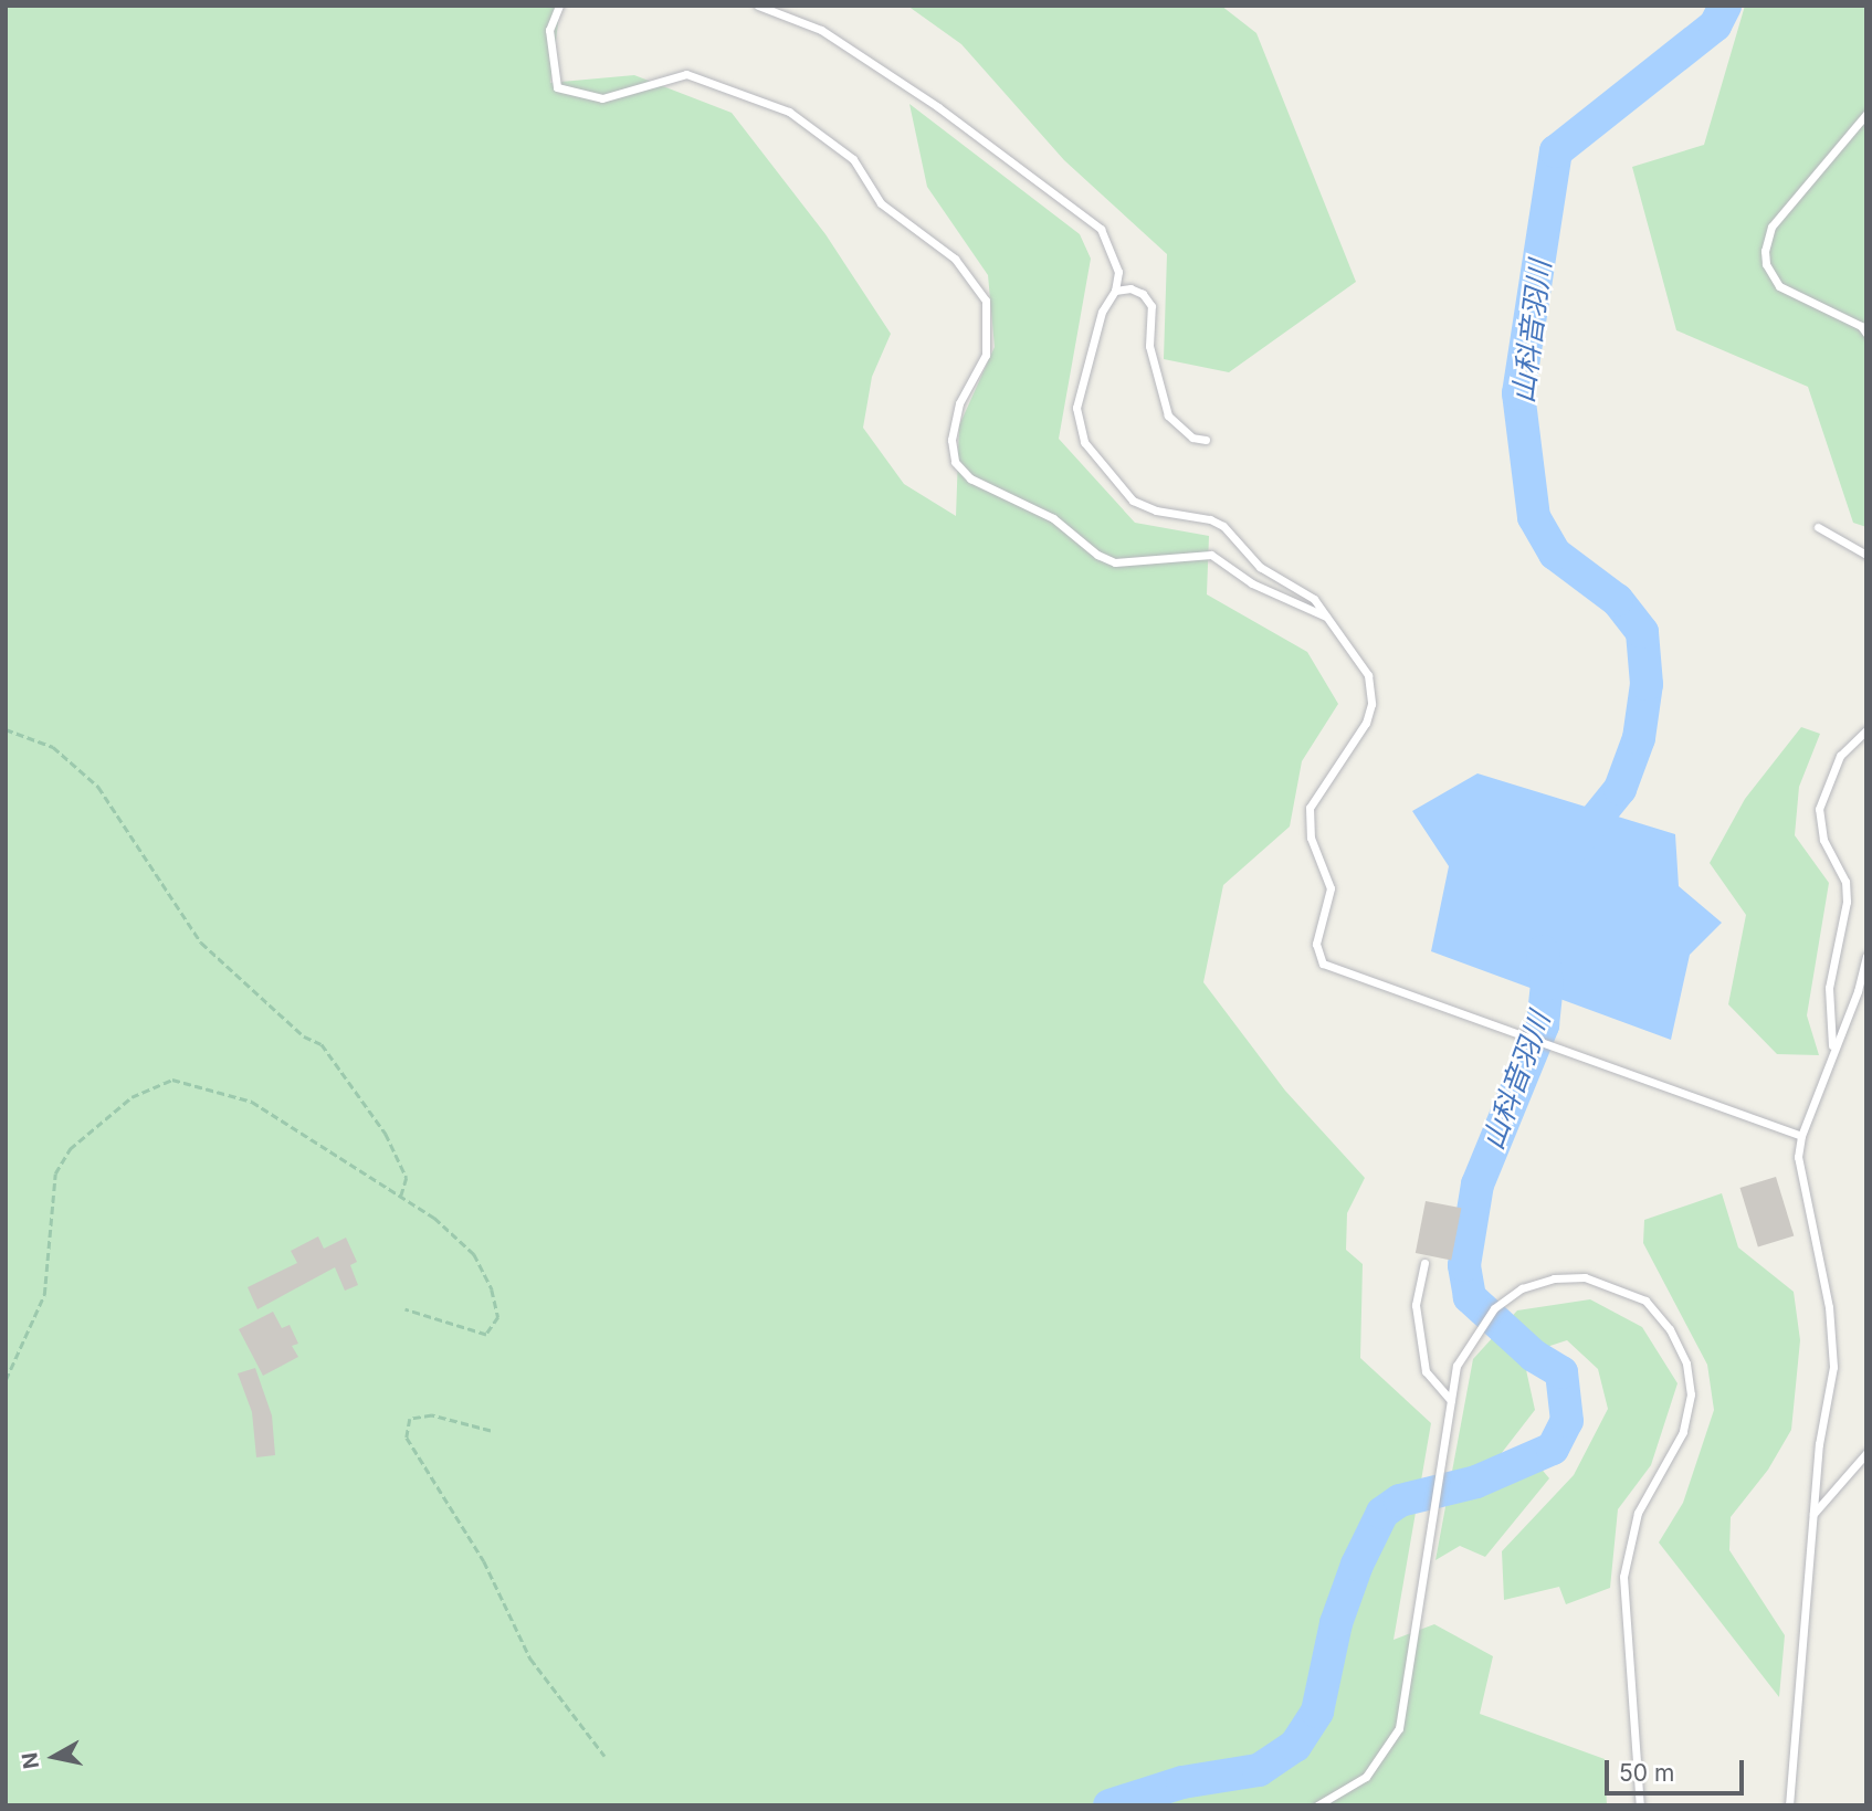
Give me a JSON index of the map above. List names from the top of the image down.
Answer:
{
  "water": ["山科音羽川"],
  "scale_bar": "50 m",
  "north": "left"
}
